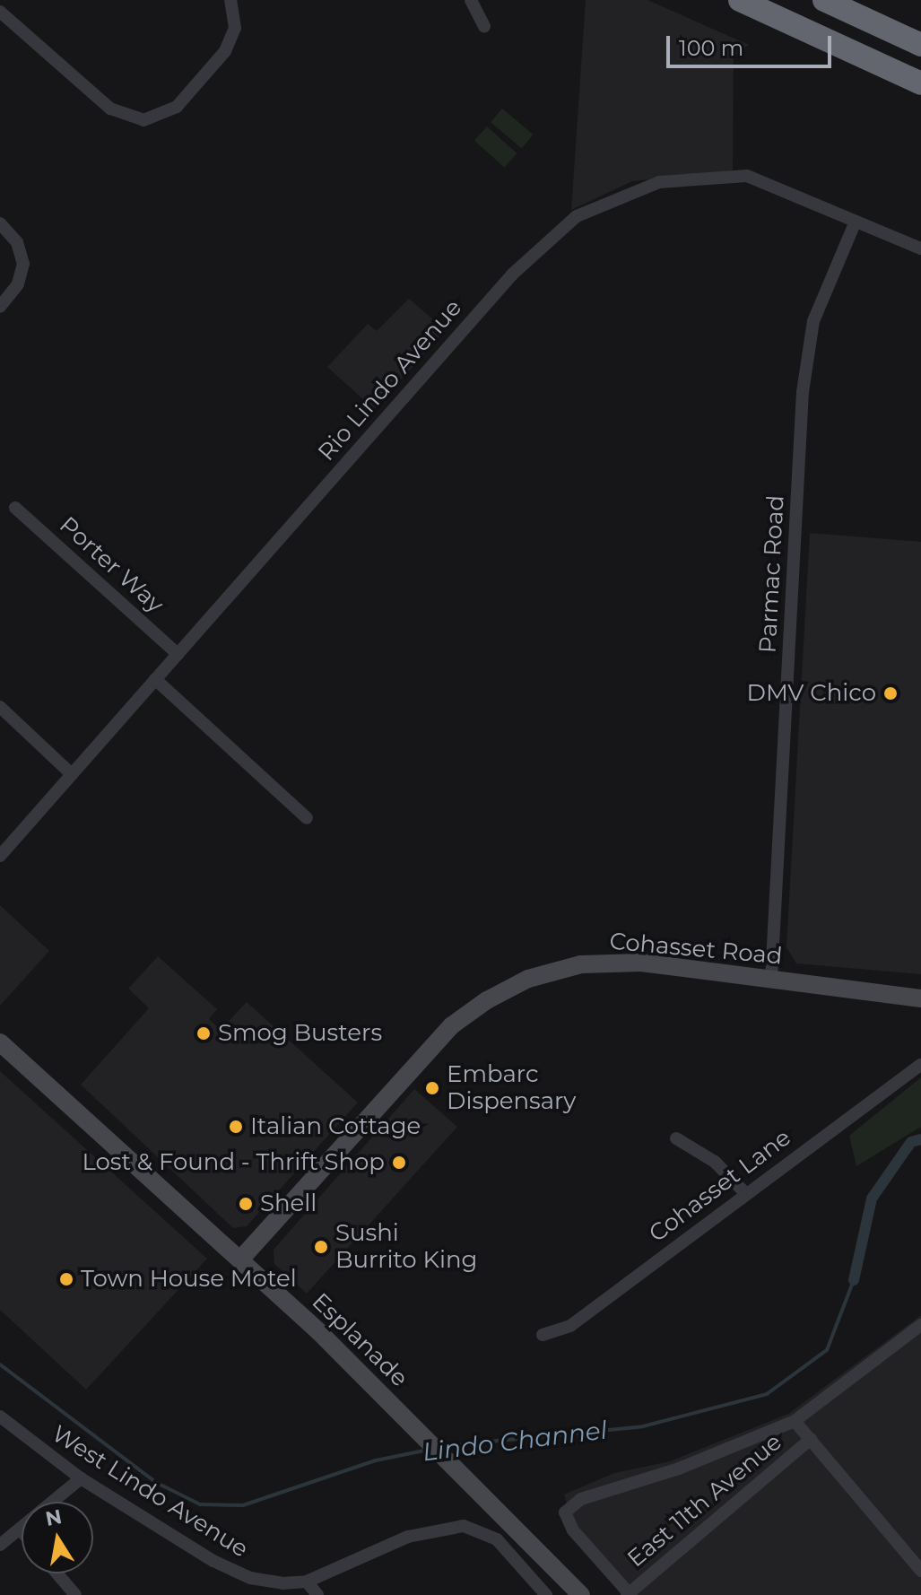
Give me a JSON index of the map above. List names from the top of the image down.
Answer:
{
  "streets": {
    "main road": ["Cohasset Road", "Esplanade"],
    "street": [
      "Rio Lindo Avenue",
      "Porter Way",
      "Parmac Road",
      "Cohasset Lane",
      "West Lindo Avenue",
      "East 11th Avenue"
    ]
  },
  "crossings": [
    ["Rio Lindo Avenue", "Porter Way"],
    ["Rio Lindo Avenue", "Parmac Road"],
    ["Parmac Road", "Cohasset Road"],
    ["Cohasset Road", "Esplanade"]
  ],
  "water": ["Lindo Channel"],
  "places": [
    "DMV Chico",
    "Smog Busters",
    "Embarc Dispensary",
    "Italian Cottage",
    "Lost & Found - Thrift Shop",
    "Shell",
    "Sushi Burrito King",
    "Town House Motel"
  ],
  "scale_bar": "100 m",
  "north": "top"
}
